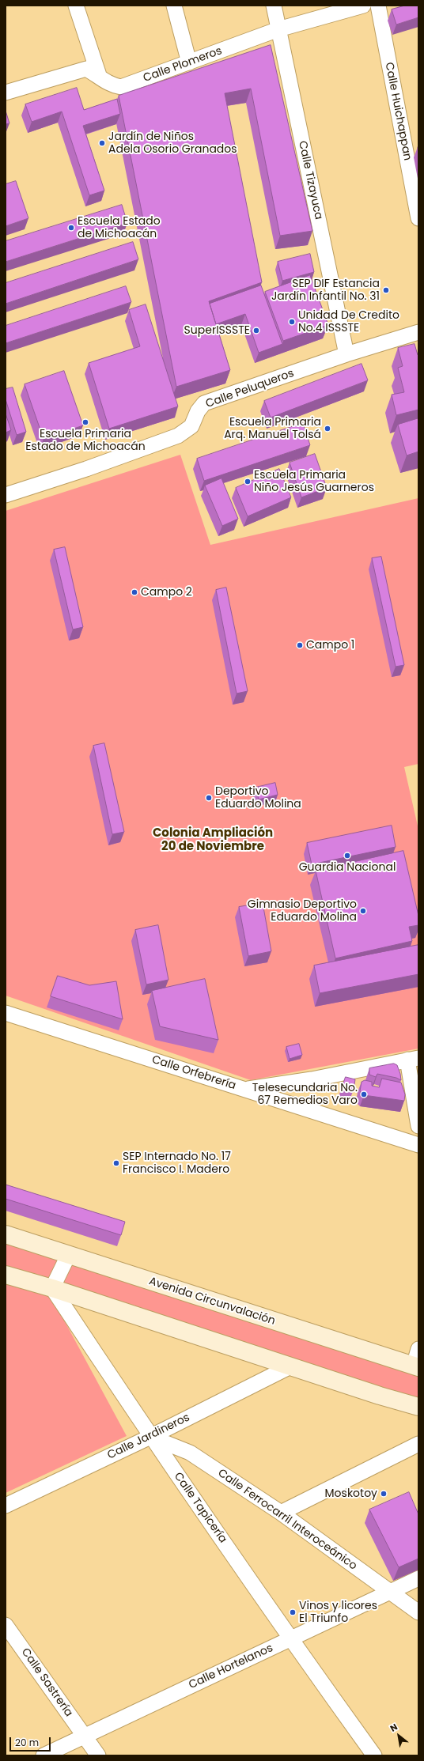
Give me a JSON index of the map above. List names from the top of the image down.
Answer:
{
  "streets": {
    "main road": ["Avenida Circunvalación"],
    "street": [
      "Calle Plomeros",
      "Calle Huichappan",
      "Calle Tizayuca",
      "Calle Peluqueros",
      "Calle Orfebrería",
      "Calle Jardineros",
      "Calle Tapicería",
      "Calle Ferrocarril Interoceánico",
      "Calle Hortelanos",
      "Calle Sastrería"
    ]
  },
  "crossings": [
    ["Calle Plomeros", "Calle Tizayuca"],
    ["Calle Tizayuca", "Calle Peluqueros"],
    ["Calle Jardineros", "Calle Tapicería"],
    ["Calle Jardineros", "Calle Ferrocarril Interoceánico"],
    ["Calle Tapicería", "Calle Ferrocarril Interoceánico"],
    ["Calle Tapicería", "Calle Hortelanos"],
    ["Calle Ferrocarril Interoceánico", "Calle Hortelanos"],
    ["Calle Hortelanos", "Calle Sastrería"]
  ],
  "districts": ["Colonia Ampliación 20 de Noviembre"],
  "places": [
    "Jardín de Niños Adela Osorio Granados",
    "Escuela Estado de Michoacán",
    "SEP DIF Estancia Jardín Infantil No. 31",
    "Unidad De Credito No.4 ISSSTE",
    "SuperISSSTE",
    "Escuela Primaria Estado de Michoacán",
    "Escuela Primaria Arq. Manuel Tolsá",
    "Escuela Primaria Niño Jesús Guarneros",
    "Campo 2",
    "Campo 1",
    "Deportivo Eduardo Molina",
    "Guardia Nacional",
    "Gimnasio Deportivo Eduardo Molina",
    "Telesecundaria No. 67 Remedios Varo",
    "SEP Internado No. 17 Francisco I. Madero",
    "Moskotoy",
    "Vinos y licores El Triunfo"
  ],
  "scale_bar": "20 m",
  "north": "top left"
}
